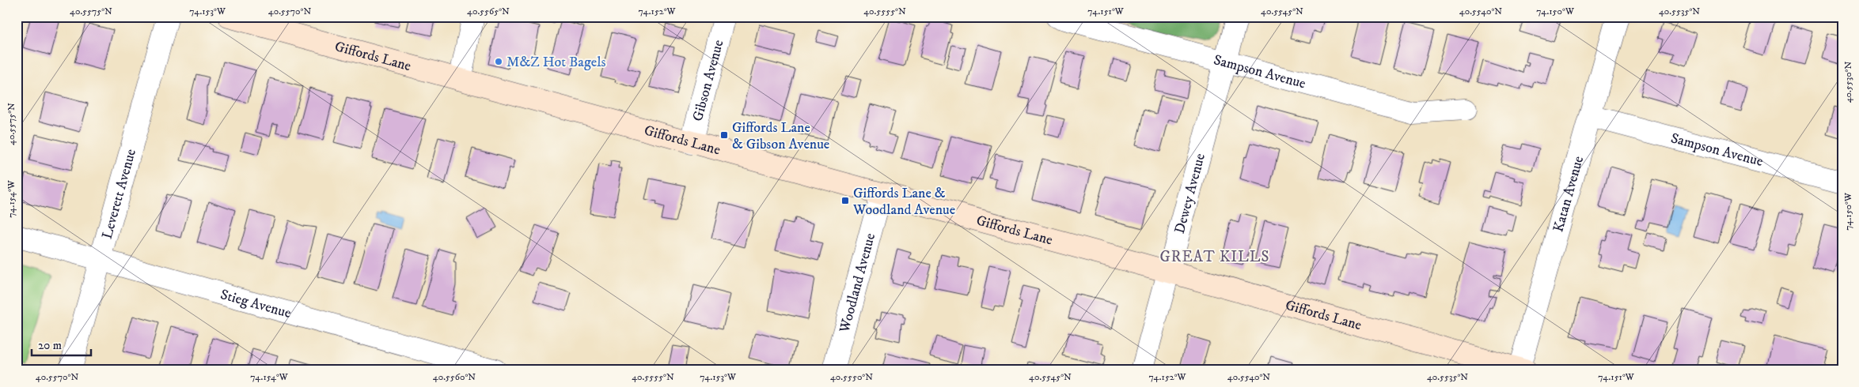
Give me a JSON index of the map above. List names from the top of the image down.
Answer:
{
  "streets": {
    "street": [
      "Giffords Lane",
      "Sampson Avenue",
      "Gibson Avenue",
      "Leverett Avenue",
      "Dewey Avenue",
      "Katan Avenue",
      "Woodland Avenue",
      "Stieg Avenue"
    ]
  },
  "crossings": [
    ["Giffords Lane", "Gibson Avenue"],
    ["Giffords Lane", "Dewey Avenue"],
    ["Giffords Lane", "Katan Avenue"],
    ["Giffords Lane", "Woodland Avenue"],
    ["Sampson Avenue", "Dewey Avenue"],
    ["Sampson Avenue", "Katan Avenue"],
    ["Leverett Avenue", "Stieg Avenue"]
  ],
  "districts": ["GREAT KILLS"],
  "places": {
    "other": ["M&Z Hot Bagels"],
    "transit": ["Giffords Lane & Gibson Avenue", "Giffords Lane & Woodland Avenue"]
  },
  "scale_bar": "20 m",
  "coordinates": [
    "40.5575°N",
    "74.153°W",
    "40.5570°N",
    "40.5565°N",
    "74.152°W",
    "40.5555°N",
    "74.151°W",
    "40.5545°N",
    "40.5540°N",
    "74.150°W",
    "40.5535°N",
    "40.5530°N",
    "74.154°W",
    "40.5560°N",
    "40.5550°N"
  ]
}
